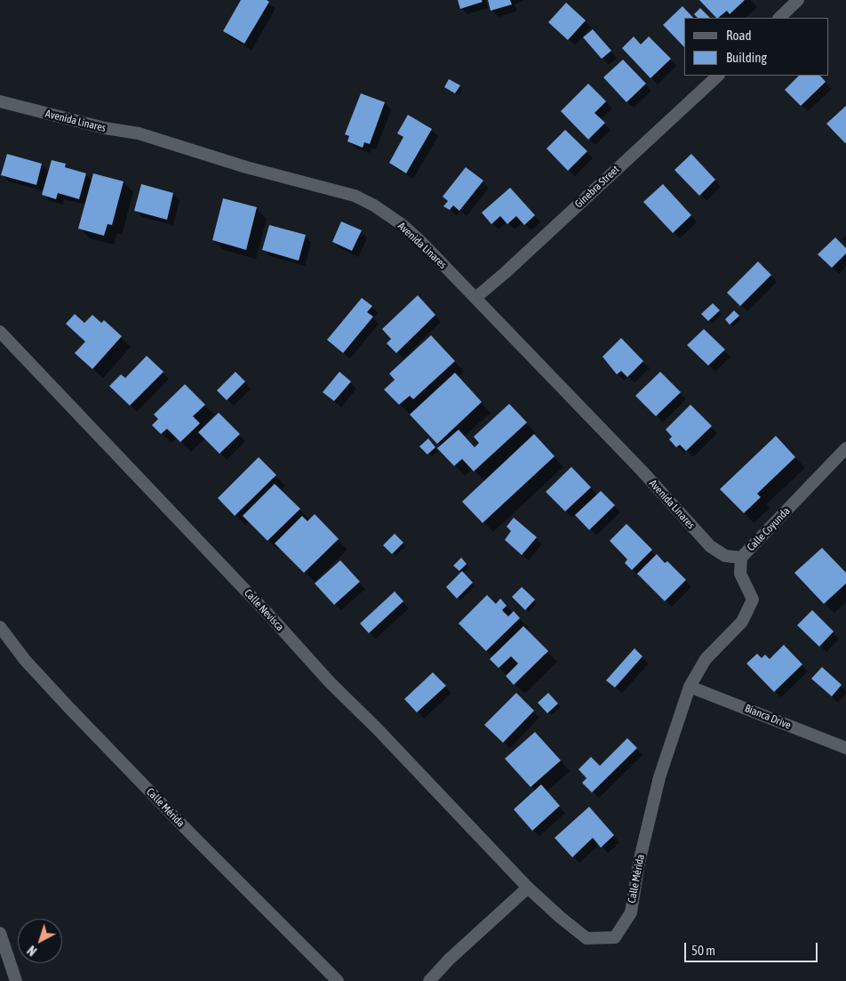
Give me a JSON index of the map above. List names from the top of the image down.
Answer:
{
  "streets": {
    "street": [
      "Avenida Linares",
      "Ginebra Street",
      "Calle Coyunda",
      "Calle Nevisca",
      "Bianca Drive",
      "Calle Mérida"
    ]
  },
  "crossings": [
    ["Avenida Linares", "Ginebra Street"],
    ["Avenida Linares", "Calle Coyunda"],
    ["Calle Coyunda", "Bianca Drive"],
    ["Calle Coyunda", "Calle Mérida"],
    ["Calle Nevisca", "Calle Mérida"],
    ["Bianca Drive", "Calle Mérida"]
  ],
  "legend": ["Road", "Building"],
  "scale_bar": "50 m",
  "north": "bottom left"
}
